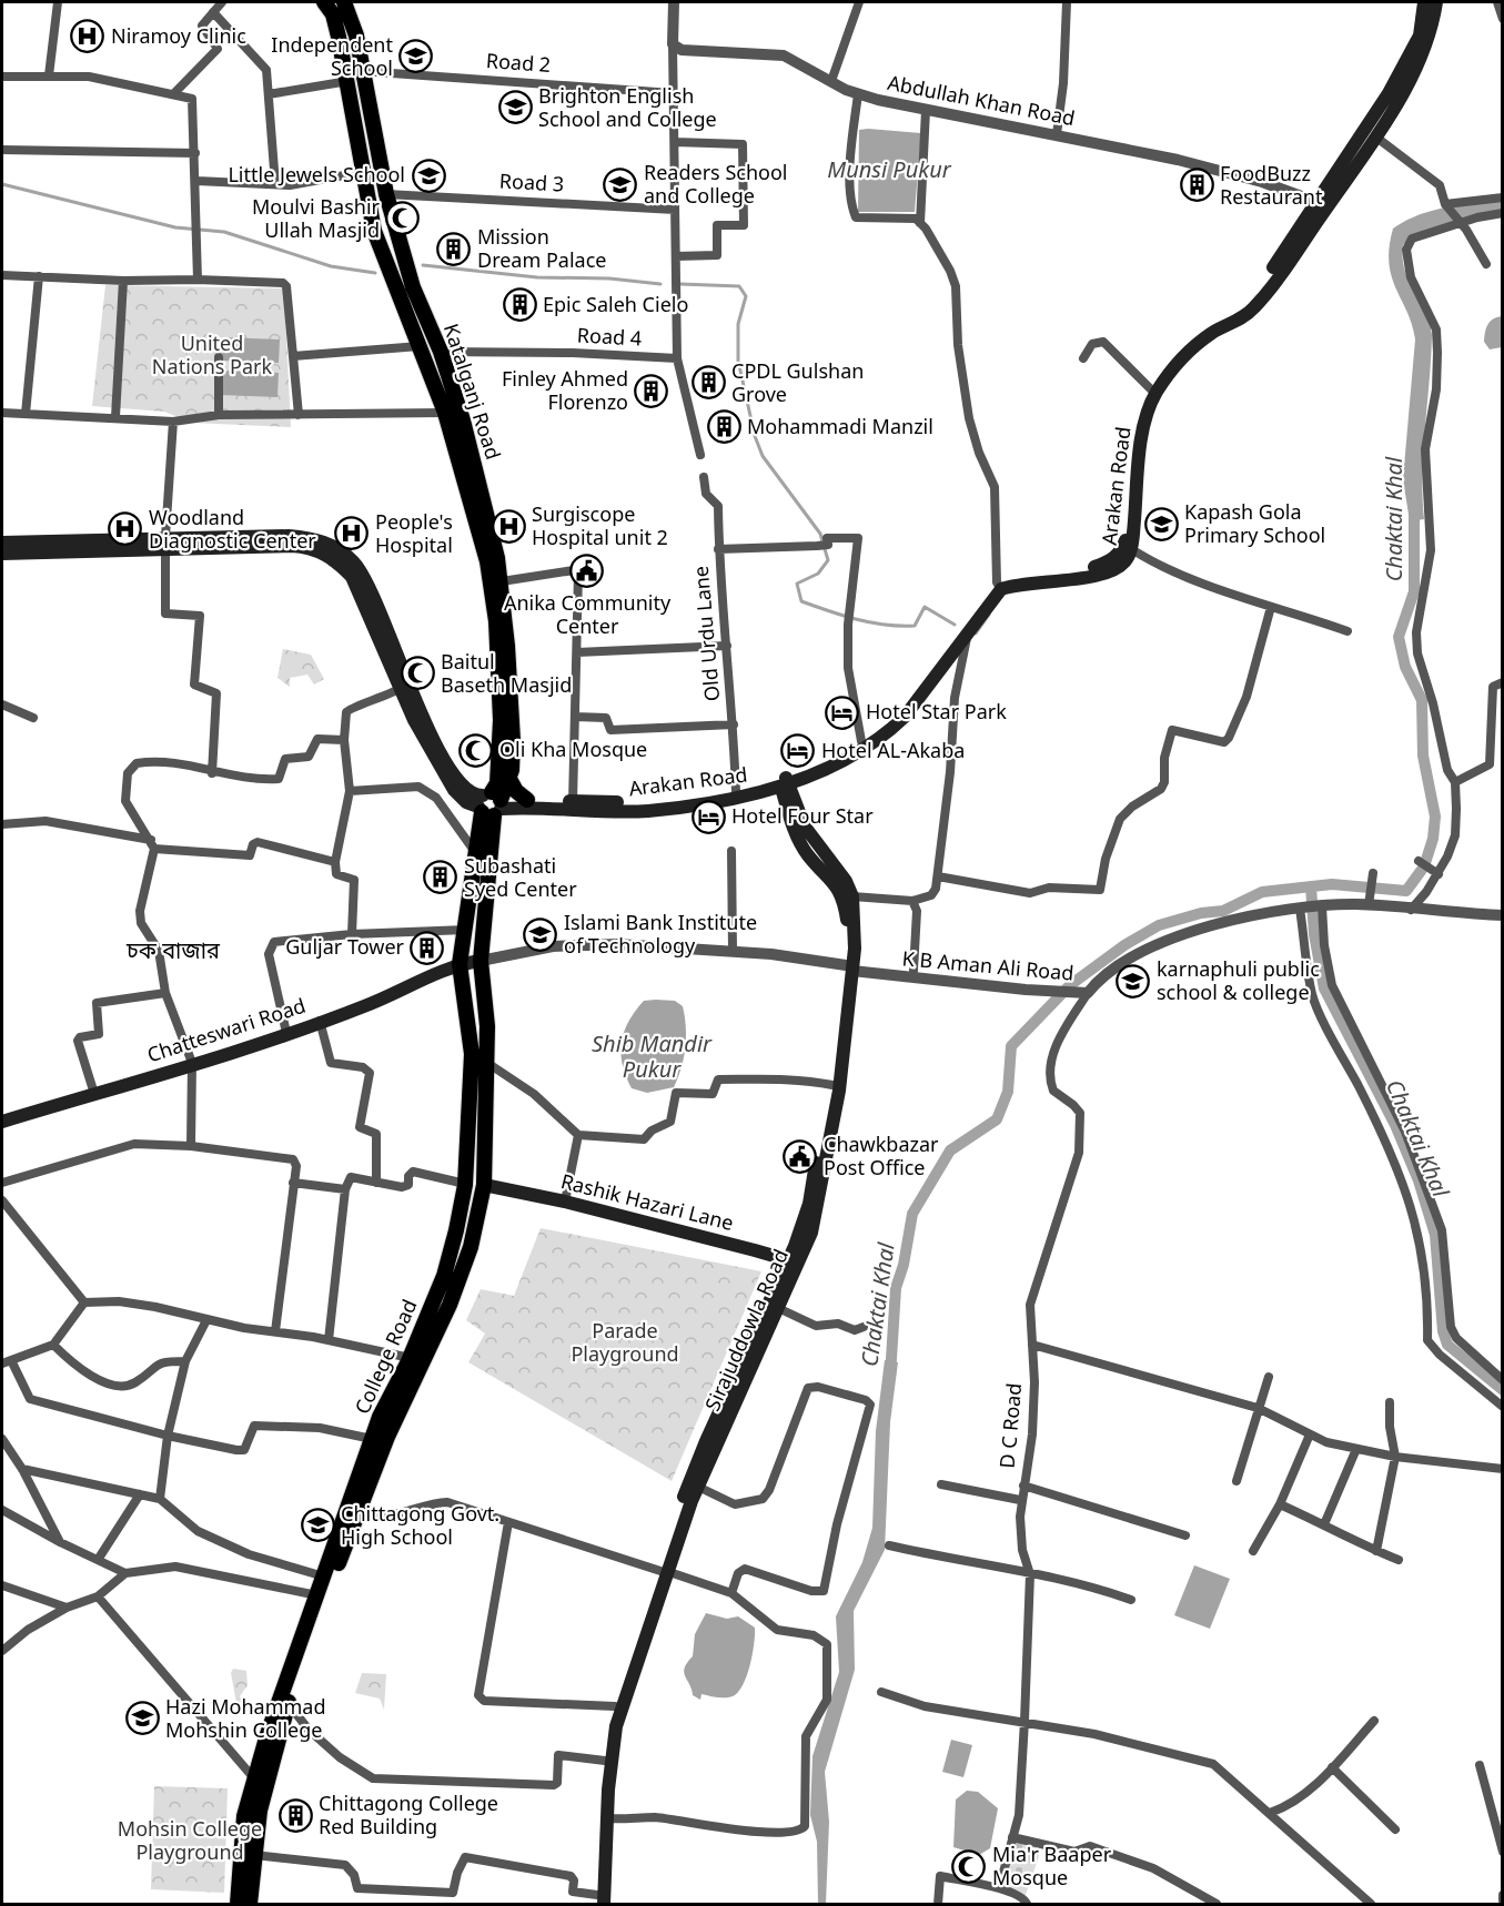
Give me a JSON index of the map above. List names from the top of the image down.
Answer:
{
  "streets": {
    "main road": [
      "Katalganj Road",
      "Arakan Road",
      "Chatteswari Road",
      "Rashik Hazari Lane",
      "Sirajuddowla Road",
      "College Road"
    ],
    "street": [
      "Road 2",
      "Abdullah Khan Road",
      "Road 3",
      "Road 4",
      "Old Urdu Lane",
      "K B Aman Ali Road",
      "D C Road"
    ]
  },
  "crossings": [
    ["Road 2", "Katalganj Road"],
    ["Abdullah Khan Road", "Arakan Road"],
    ["Road 3", "Katalganj Road"],
    ["Road 4", "Katalganj Road"],
    ["Katalganj Road", "Arakan Road"],
    ["Katalganj Road", "College Road"],
    ["Arakan Road", "Old Urdu Lane"],
    ["Arakan Road", "Sirajuddowla Road"],
    ["Arakan Road", "College Road"],
    ["K B Aman Ali Road", "Sirajuddowla Road"],
    ["K B Aman Ali Road", "D C Road"],
    ["Chatteswari Road", "College Road"],
    ["Rashik Hazari Lane", "Sirajuddowla Road"],
    ["Rashik Hazari Lane", "College Road"]
  ],
  "districts": ["চক বাজার"],
  "water": ["Munsi Pukur", "Chaktai Khal", "Shib Mandir Pukur"],
  "parks": ["United Nations Park", "Parade Playground", "Mohsin College Playground"],
  "places": {
    "hospital": [
      "Niramoy Clinic",
      "Surgiscope Hospital unit 2",
      "Woodland Diagnostic Center",
      "People's Hospital"
    ],
    "school or university": [
      "Independent School",
      "Brighton English School and College",
      "Little Jewels School",
      "Readers School and College",
      "Kapash Gola Primary School",
      "Islami Bank Institute of Technology",
      "karnaphuli public school & college",
      "Chittagong Govt. High School",
      "Hazi Mohammad Mohshin College"
    ],
    "building": [
      "FoodBuzz Restaurant",
      "Mission Dream Palace",
      "Epic Saleh Cielo",
      "CPDL Gulshan Grove",
      "Finley Ahmed Florenzo",
      "Mohammadi Manzil",
      "Subashati Syed Center",
      "Guljar Tower",
      "Chittagong College Red Building"
    ],
    "mosque": [
      "Moulvi Bashir Ullah Masjid",
      "Baitul Baseth Masjid",
      "Oli Kha Mosque",
      "Mia'r Baaper Mosque"
    ],
    "public building": ["Anika Community Center", "Chawkbazar Post Office"],
    "hotel": ["Hotel Star Park", "Hotel AL-Akaba", "Hotel Four Star"]
  }
}
